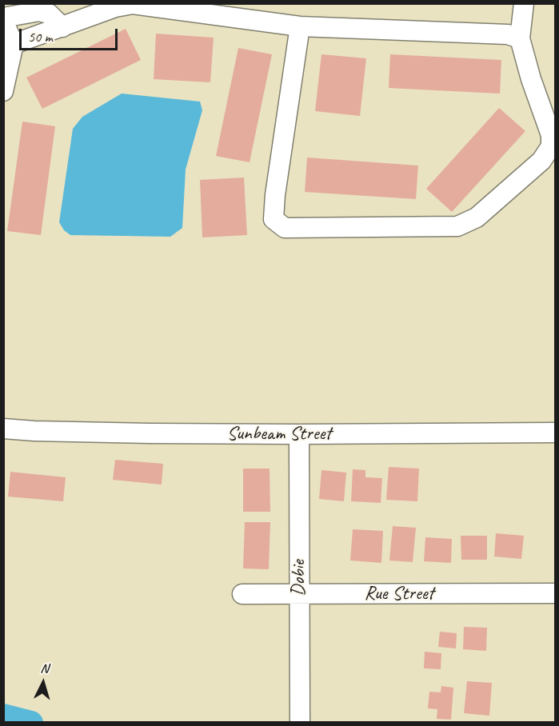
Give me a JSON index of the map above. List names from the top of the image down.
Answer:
{
  "streets": {
    "street": ["Sunbeam Street", "Dobie", "Rue Street"]
  },
  "crossings": [
    ["Sunbeam Street", "Dobie"],
    ["Dobie", "Rue Street"]
  ],
  "scale_bar": "50 m",
  "north": "top"
}
